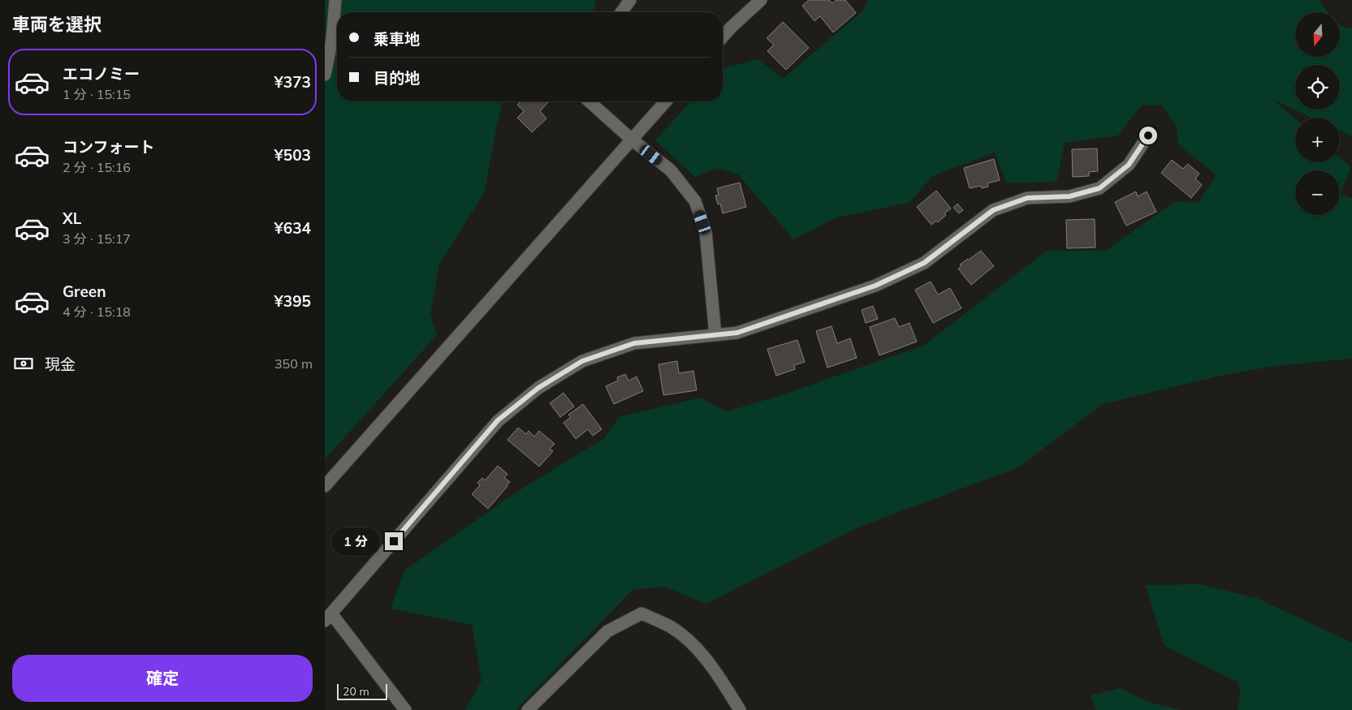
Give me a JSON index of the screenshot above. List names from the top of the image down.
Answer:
{
  "scale_bar": "20 m",
  "north": "bottom",
  "page": {
    "heading": "車両を選択",
    "map_buttons": ["+", "−"],
    "banner": ["乗車地", "目的地"],
    "list": [
      {
        "name": "エコノミー",
        "note": "1 分 · 15:15",
        "value": "¥373"
      },
      {
        "name": "コンフォート",
        "note": "2 分 · 15:16",
        "value": "¥503"
      },
      {
        "name": "XL",
        "note": "3 分 · 15:17",
        "value": "¥634"
      },
      {
        "name": "Green",
        "note": "4 分 · 15:18",
        "value": "¥395"
      }
    ],
    "pay": ["現金", "350 m"],
    "bubble": "1 分",
    "buttons": "確定",
    "scale": "20 m"
  }
}
